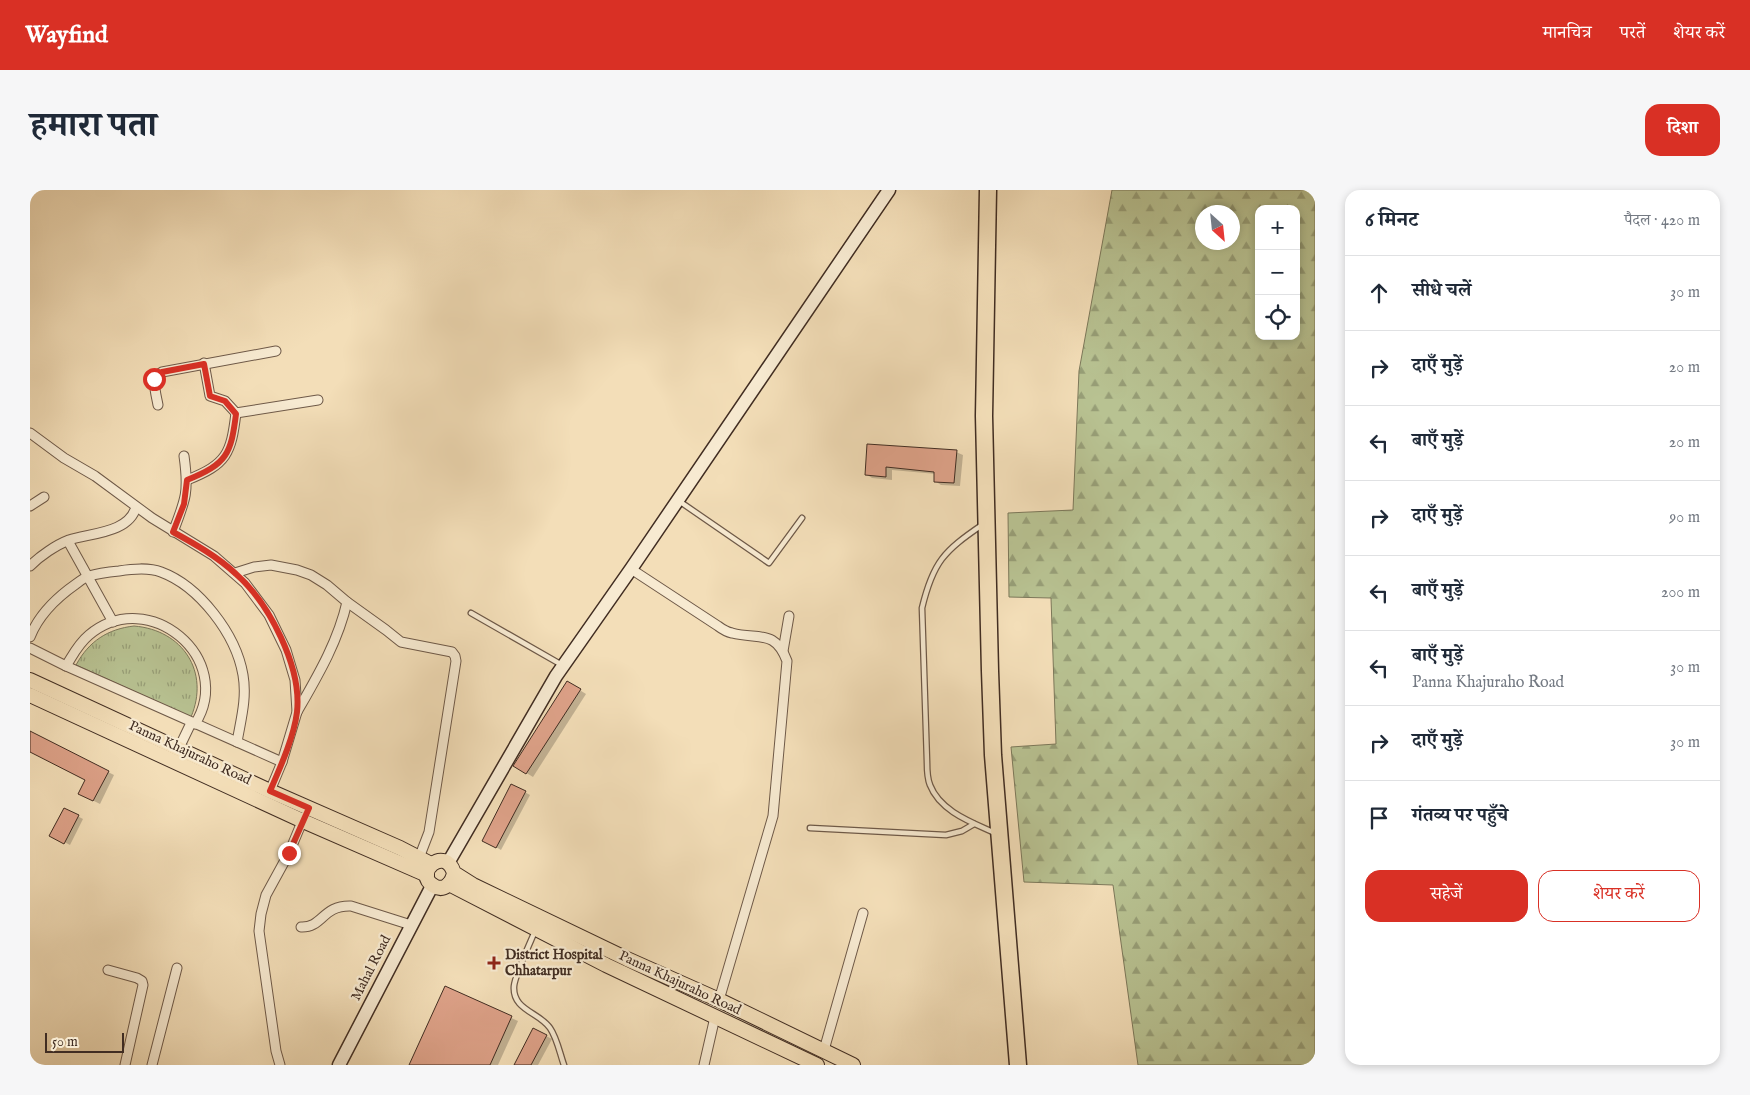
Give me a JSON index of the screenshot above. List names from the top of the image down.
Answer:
{
  "streets": {
    "main road": ["Panna Khajuraho Road", "Mahal Road"]
  },
  "crossings": [
    ["Panna Khajuraho Road", "Mahal Road"]
  ],
  "places": {
    "health": ["District Hospital Chhatarpur"]
  },
  "scale_bar": "50 m",
  "north": "bottom right",
  "page": {
    "header": "Wayfind",
    "nav": ["मानचित्र", "परतें", "शेयर करें"],
    "title": "हमारा पता",
    "buttons": [
      "दिशा",
      ["सहेजें", "शेयर करें"]
    ],
    "heading": ["6 मिनट", "पैदल · 420 m"],
    "map_buttons": ["+", "−"],
    "list": [
      ["सीधे चलें", "30 m"],
      ["दाएँ मुड़ें", "20 m"],
      ["बाएँ मुड़ें", "20 m"],
      ["दाएँ मुड़ें", "90 m"],
      ["बाएँ मुड़ें", "200 m"],
      ["बाएँ मुड़ें", "Panna Khajuraho Road", "30 m"],
      ["दाएँ मुड़ें", "30 m"],
      "गंतव्य पर पहुँचे"
    ],
    "scale": "50 m"
  }
}
